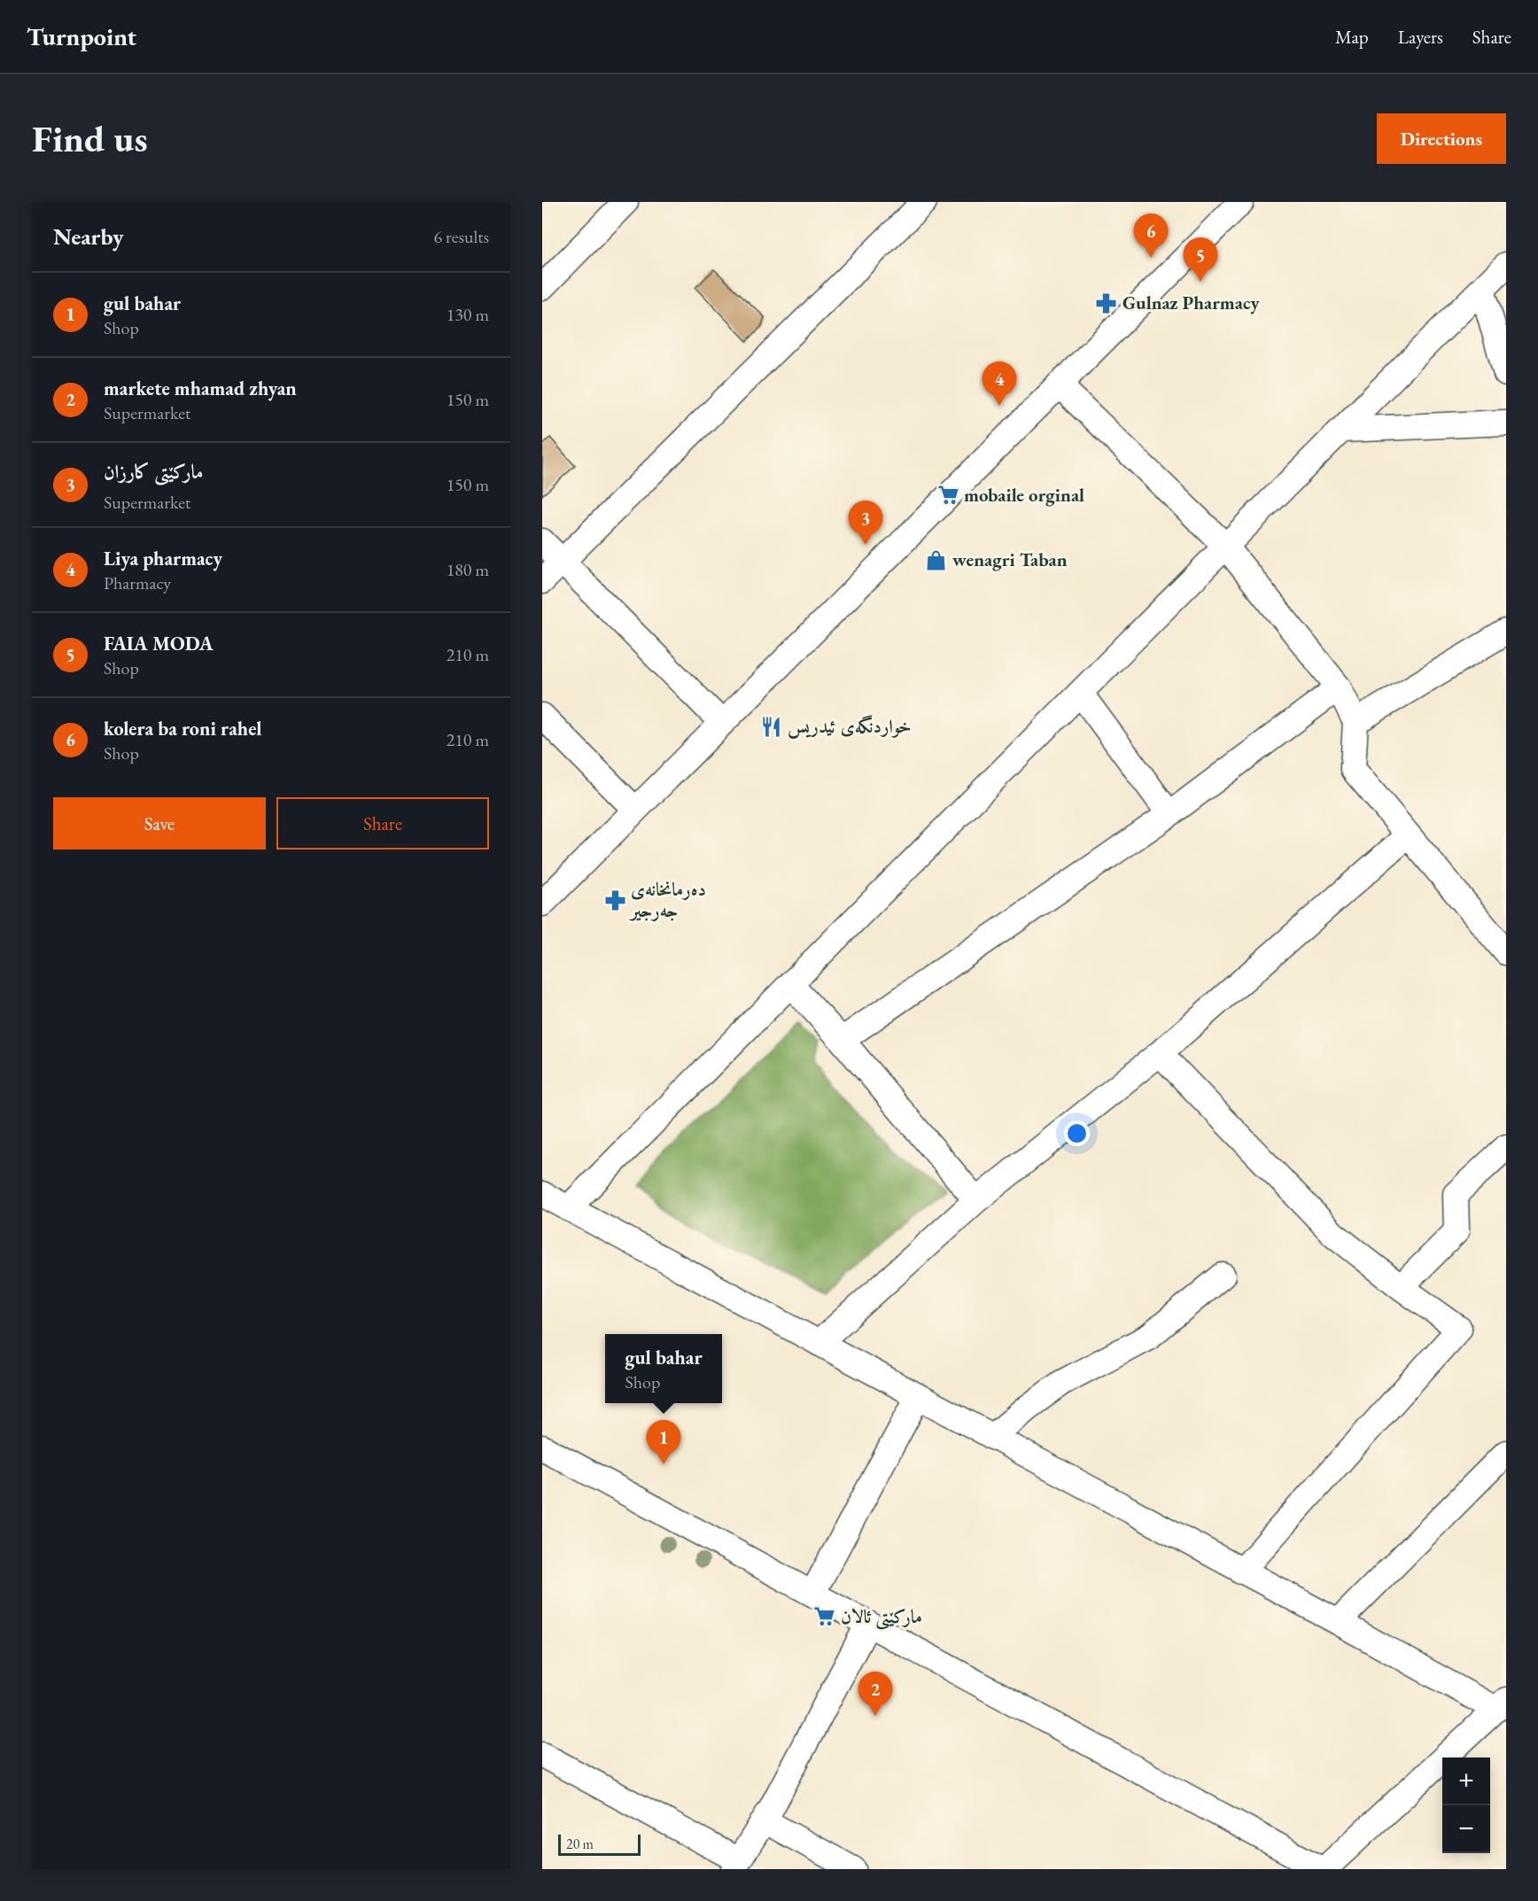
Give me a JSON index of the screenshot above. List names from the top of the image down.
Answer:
{
  "places": {
    "pharmacy": ["Gulnaz Pharmacy", "دەرمانخانەی جەرجیر"],
    "supermarket": ["mobaile orginal", "مارکێتی ئالان"],
    "shop": ["wenagri Taban"],
    "restaurant": ["خواردنگەی ئیدریس"]
  },
  "scale_bar": "20 m",
  "page": {
    "header": "Turnpoint",
    "nav": ["Map", "Layers", "Share"],
    "buttons": [
      "Directions",
      ["Save", "Share"]
    ],
    "title": "Find us",
    "heading": ["Nearby", "6 results"],
    "pins": [
      "6",
      "5",
      "4",
      "3",
      "1",
      "2"
    ],
    "list": [
      {
        "mark": "1",
        "name": "gul bahar",
        "note": "Shop",
        "value": "130 m"
      },
      {
        "mark": "2",
        "name": "markete mhamad zhyan",
        "note": "Supermarket",
        "value": "150 m"
      },
      {
        "mark": "3",
        "name": "مارکێتی کارزان",
        "note": "Supermarket",
        "value": "150 m"
      },
      {
        "mark": "4",
        "name": "Liya pharmacy",
        "note": "Pharmacy",
        "value": "180 m"
      },
      {
        "mark": "5",
        "name": "FAIA MODA",
        "note": "Shop",
        "value": "210 m"
      },
      {
        "mark": "6",
        "name": "kolera ba roni rahel",
        "note": "Shop",
        "value": "210 m"
      }
    ],
    "popup": ["gul bahar", "Shop"],
    "map_buttons": ["+", "−"],
    "scale": "20 m"
  }
}
